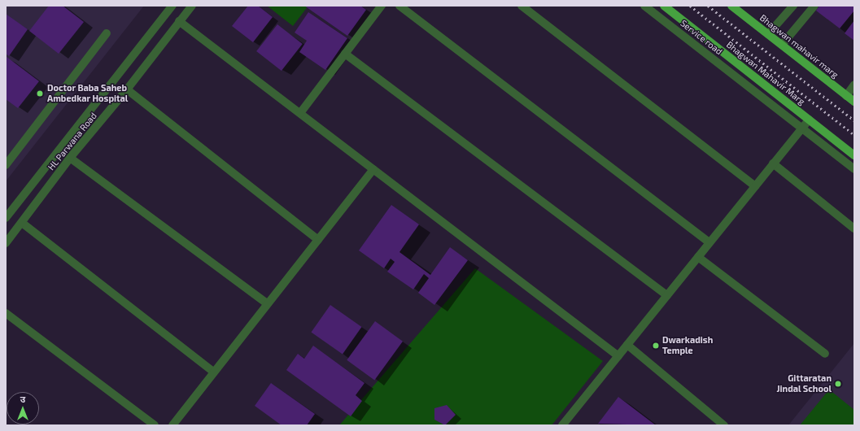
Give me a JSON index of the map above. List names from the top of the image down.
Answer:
{
  "streets": {
    "main road": ["Bhagwan mahavir marg", "Bhagwan Mahavir Marg"],
    "street": ["Service road", "HL Parwana Road"]
  },
  "places": ["Doctor Baba Saheb Ambedkar Hospital", "Dwarkadish Temple", "Gittaratan Jindal School"],
  "north": "top"
}
